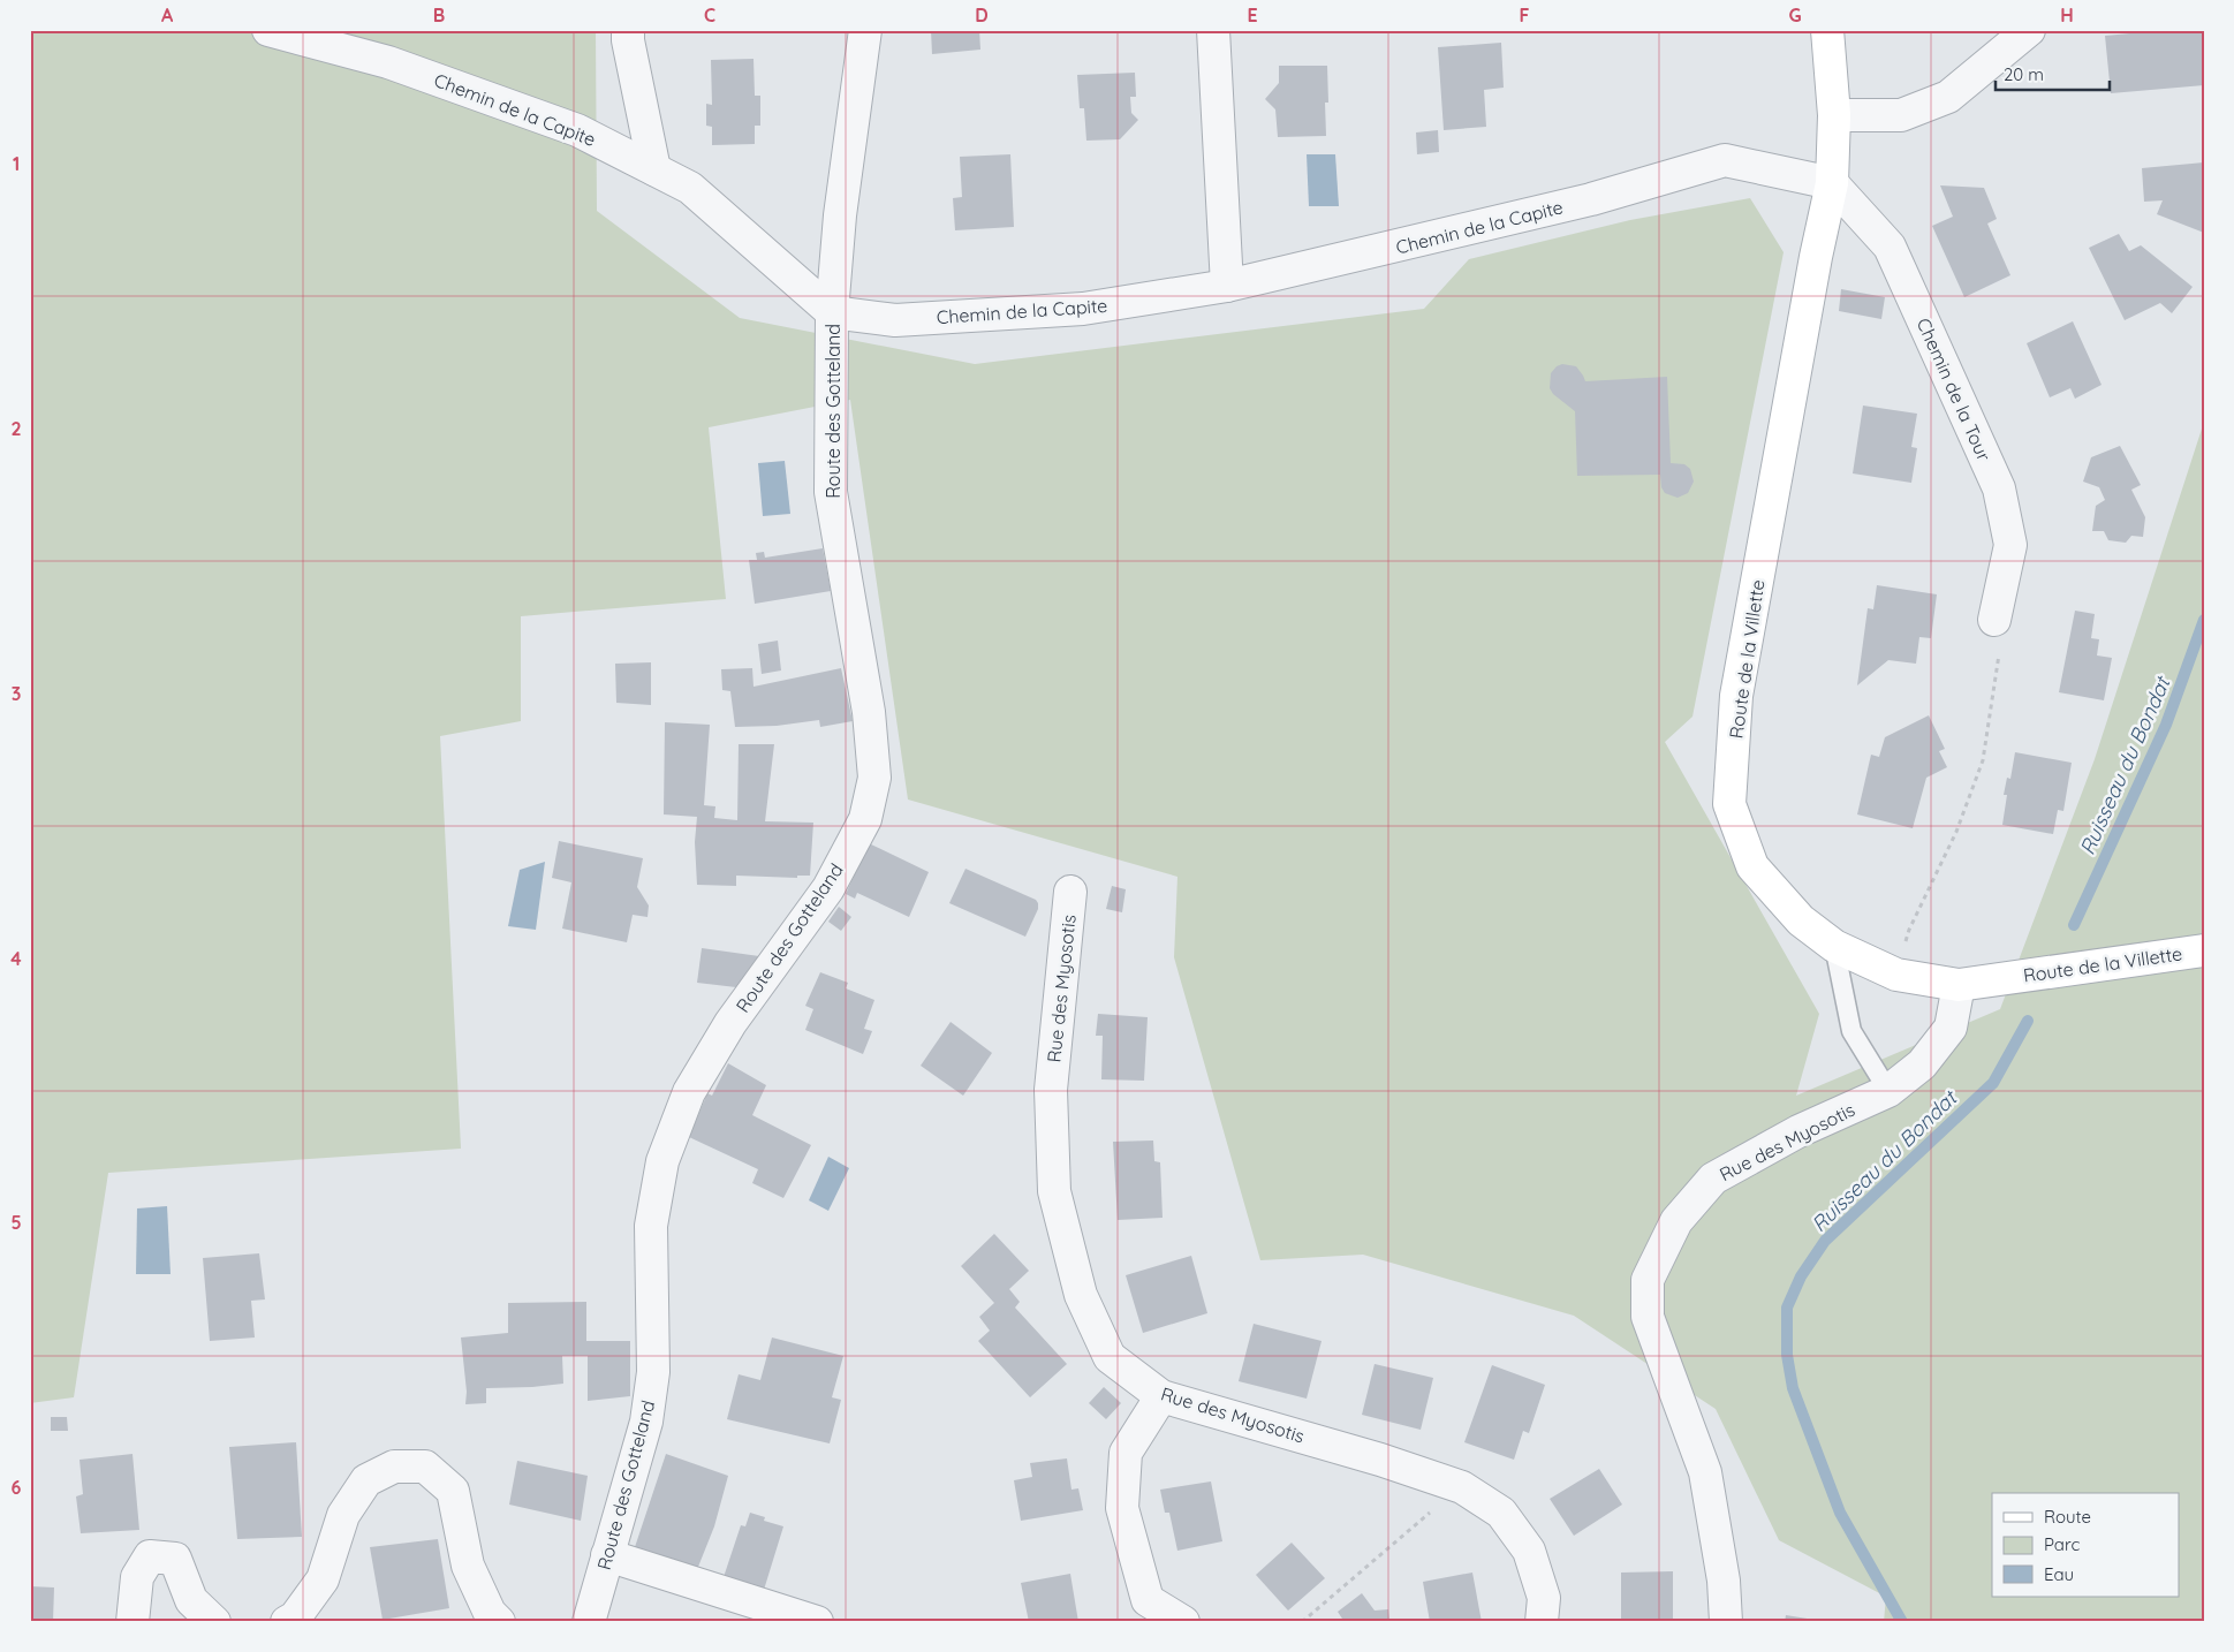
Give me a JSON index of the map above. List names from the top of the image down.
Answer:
{
  "streets": {
    "main road": ["Route de la Villette"],
    "street": [
      "Chemin de la Capite",
      "Chemin de la Tour",
      "Route des Gotteland",
      "Rue des Myosotis"
    ]
  },
  "crossings": [
    ["Chemin de la Capite", "Chemin de la Tour"],
    ["Chemin de la Capite", "Route des Gotteland"],
    ["Chemin de la Capite", "Route de la Villette"],
    ["Chemin de la Tour", "Route de la Villette"],
    ["Route de la Villette", "Rue des Myosotis"]
  ],
  "water": ["Ruisseau du Bondat"],
  "legend": ["Route", "Parc", "Eau"],
  "scale_bar": "20 m",
  "grid": {
    "columns": [
      "A",
      "B",
      "C",
      "D",
      "E",
      "F",
      "G",
      "H"
    ],
    "rows": [
      "1",
      "2",
      "3",
      "4",
      "5",
      "6"
    ]
  }
}
